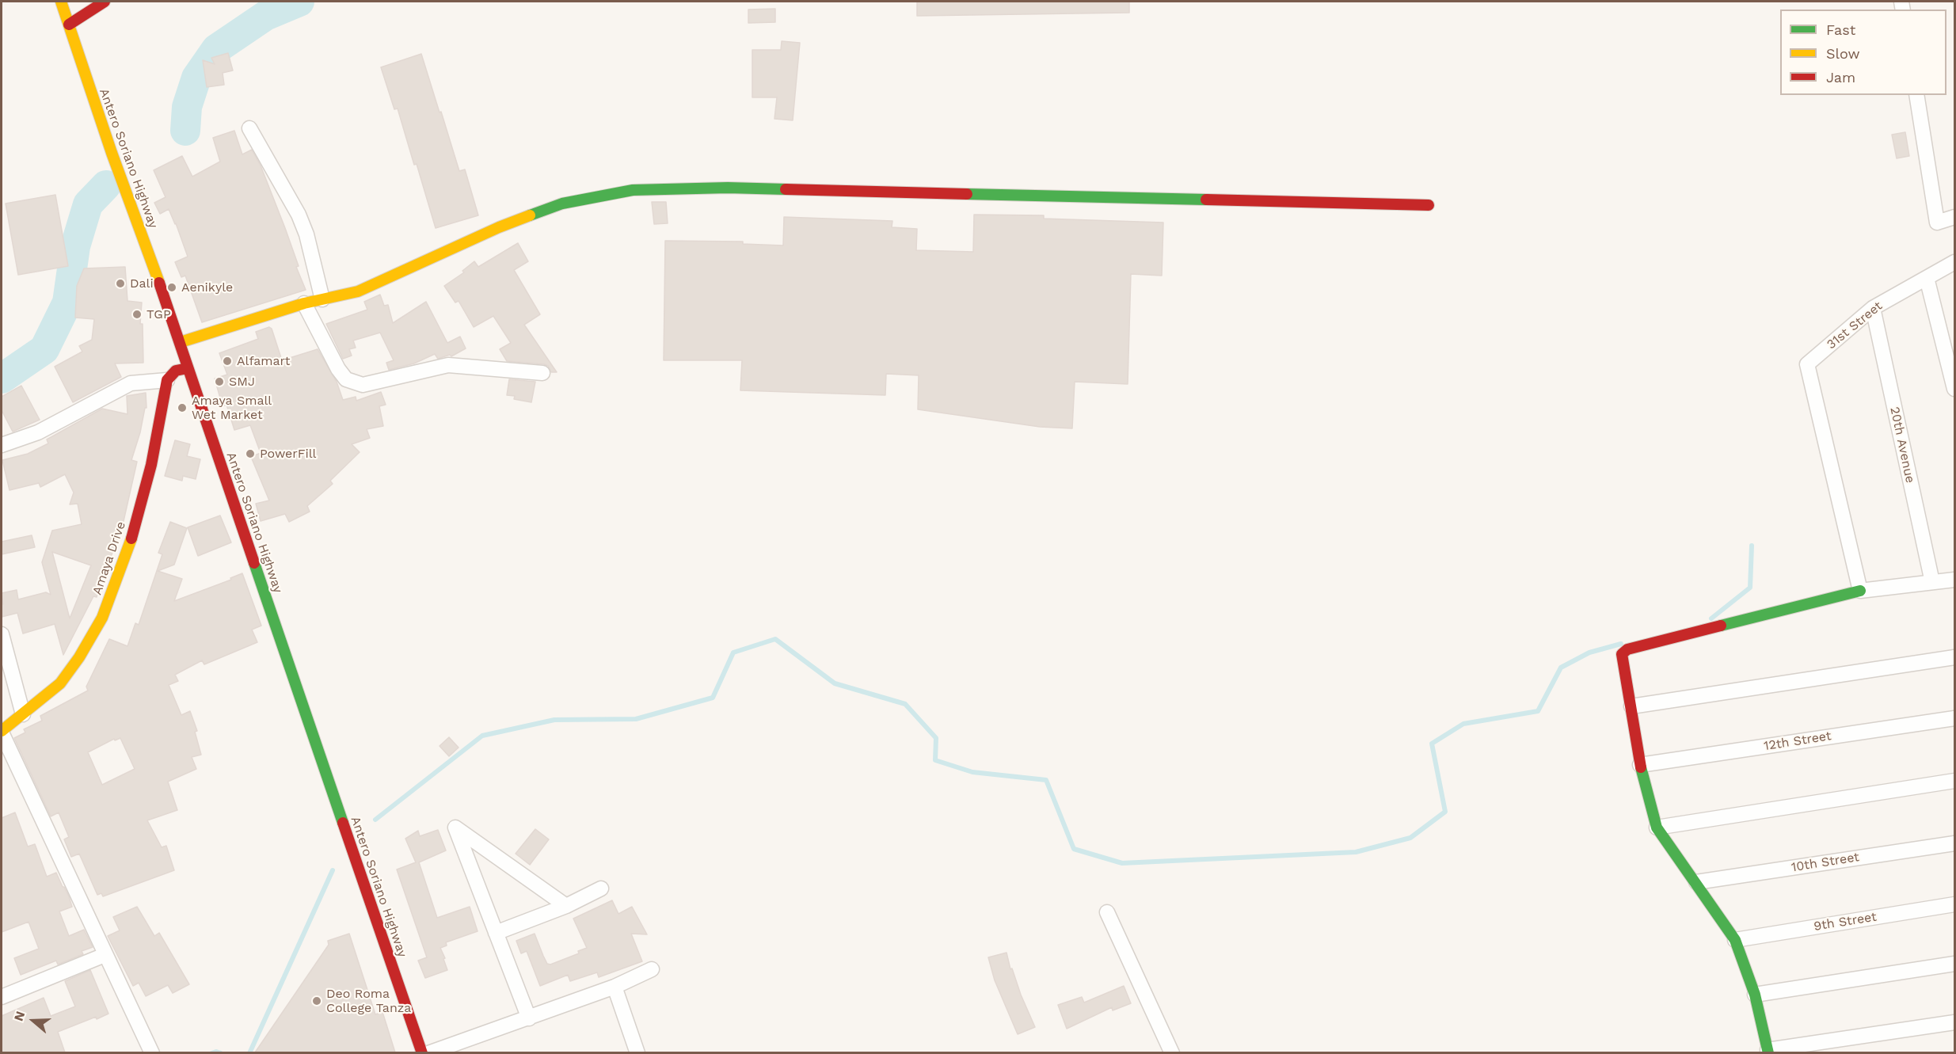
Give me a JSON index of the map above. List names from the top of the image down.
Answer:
{
  "streets": {
    "street": [
      "Antero Soriano Highway",
      "31st Street",
      "20th Avenue",
      "Amaya Drive",
      "12th Street",
      "10th Street",
      "9th Street"
    ]
  },
  "crossings": [
    ["31st Street", "20th Avenue"]
  ],
  "places": [
    "Dali",
    "Aenikyle",
    "TGP",
    "Alfamart",
    "SMJ",
    "Amaya Small Wet Market",
    "PowerFill",
    "Deo Roma College Tanza"
  ],
  "legend": ["Fast", "Slow", "Jam"],
  "north": "left"
}
